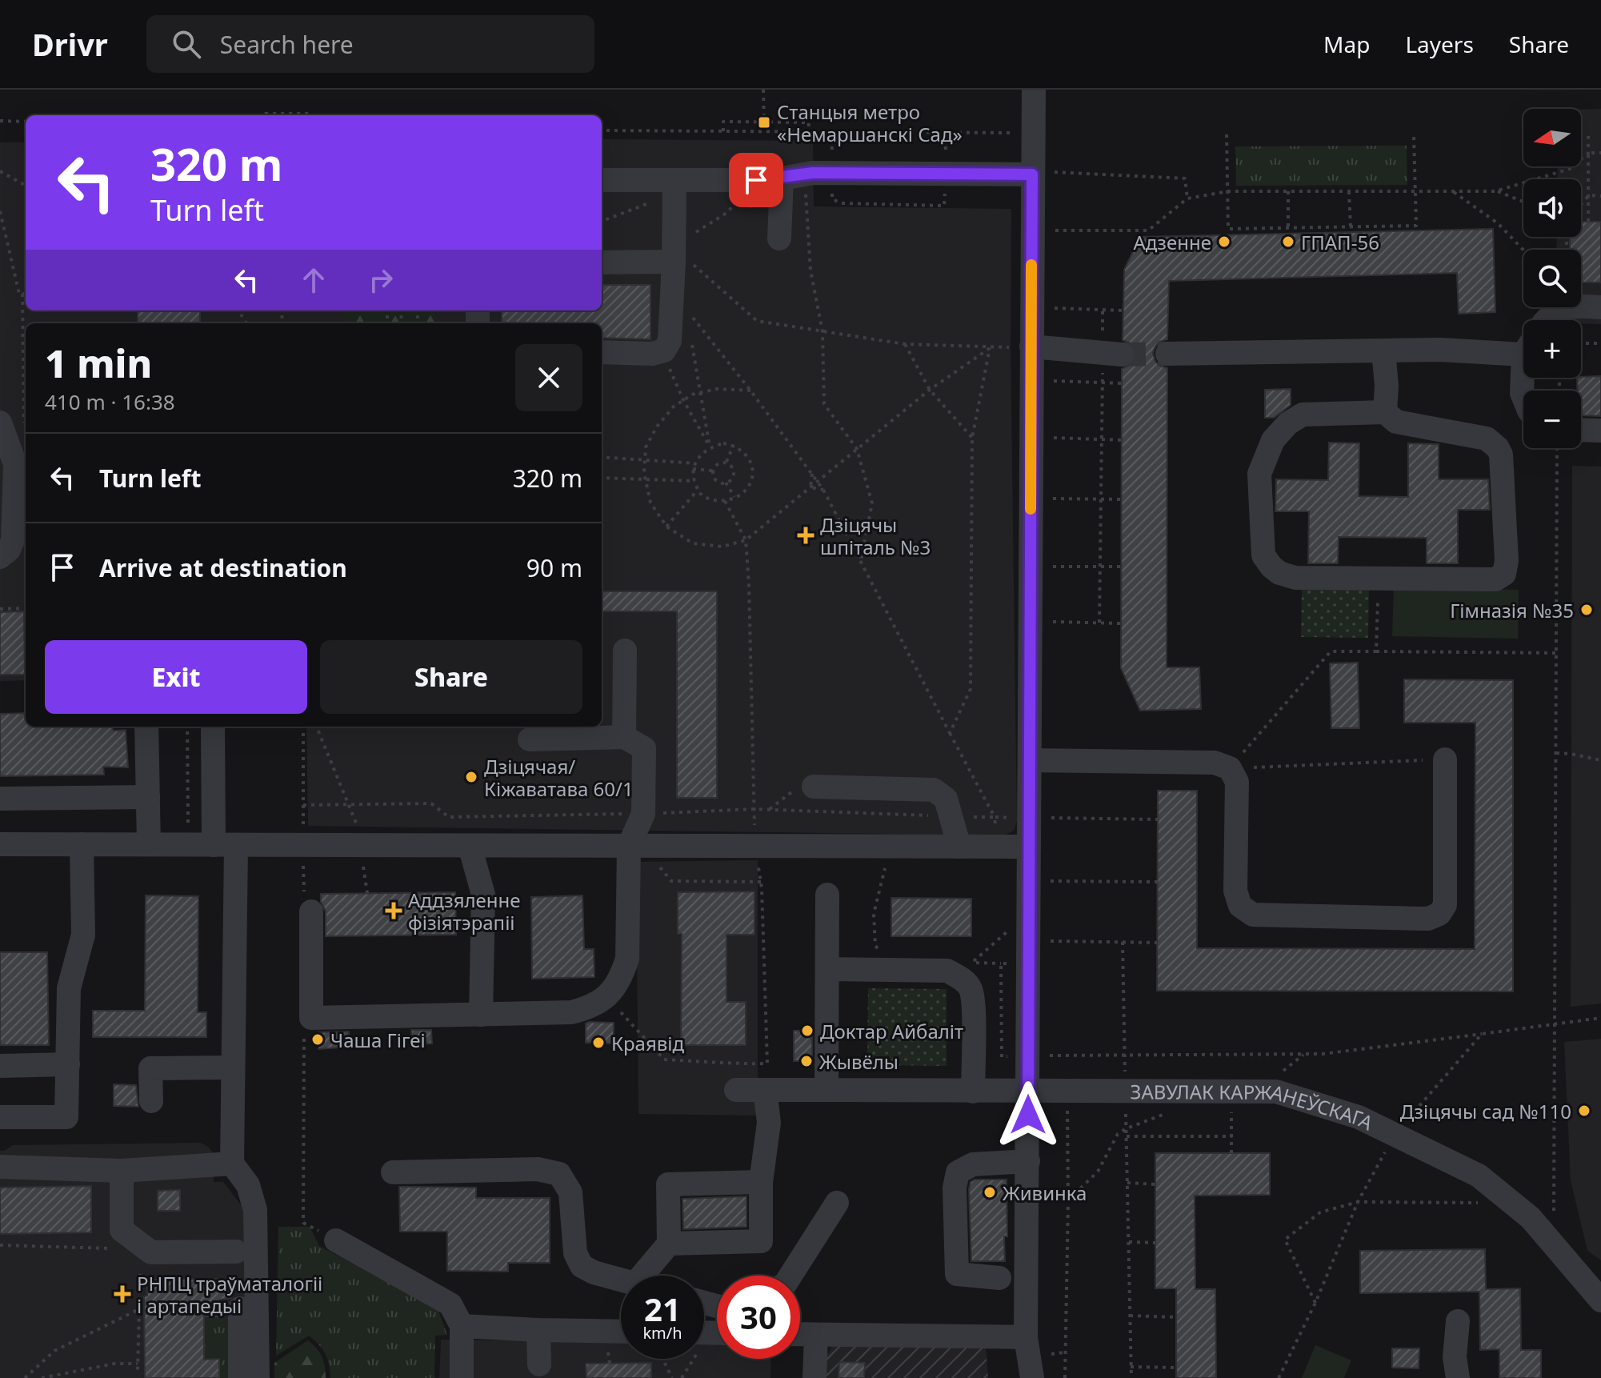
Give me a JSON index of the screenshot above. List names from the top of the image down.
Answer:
{
  "streets": {
    "street": ["ЗАВУЛАК КАРЖАНЕЎСКАГА"]
  },
  "places": {
    "transit": ["Станцыя метро «Немаршанскі Сад»"],
    "other": [
      "Адзенне",
      "ГПАП-56",
      "Гімназія №35",
      "Дзіцячая/ Кіжаватава 60/1",
      "Доктар Айбаліт",
      "Чаша Гігеі",
      "Краявід",
      "Жывёлы",
      "Дзіцячы сад №110",
      "Живинка"
    ],
    "health": ["Дзіцячы шпіталь №3", "Аддзяленне фізіятэрапіі", "РНПЦ траўматалогіі і артапедыі"]
  },
  "north": "left",
  "page": {
    "header": "Drivr",
    "search": "Search here",
    "nav": ["Map", "Layers", "Share"],
    "map_buttons": ["+", "−"],
    "turn": ["320 m", "Turn left"],
    "heading": ["1 min", "410 m · 16:38"],
    "list": [
      {
        "name": "Turn left",
        "value": "320 m"
      },
      {
        "name": "Arrive at destination",
        "value": "90 m"
      }
    ],
    "buttons": ["Exit", "Share"],
    "speed": "21 km/h",
    "limit": "30"
  }
}
